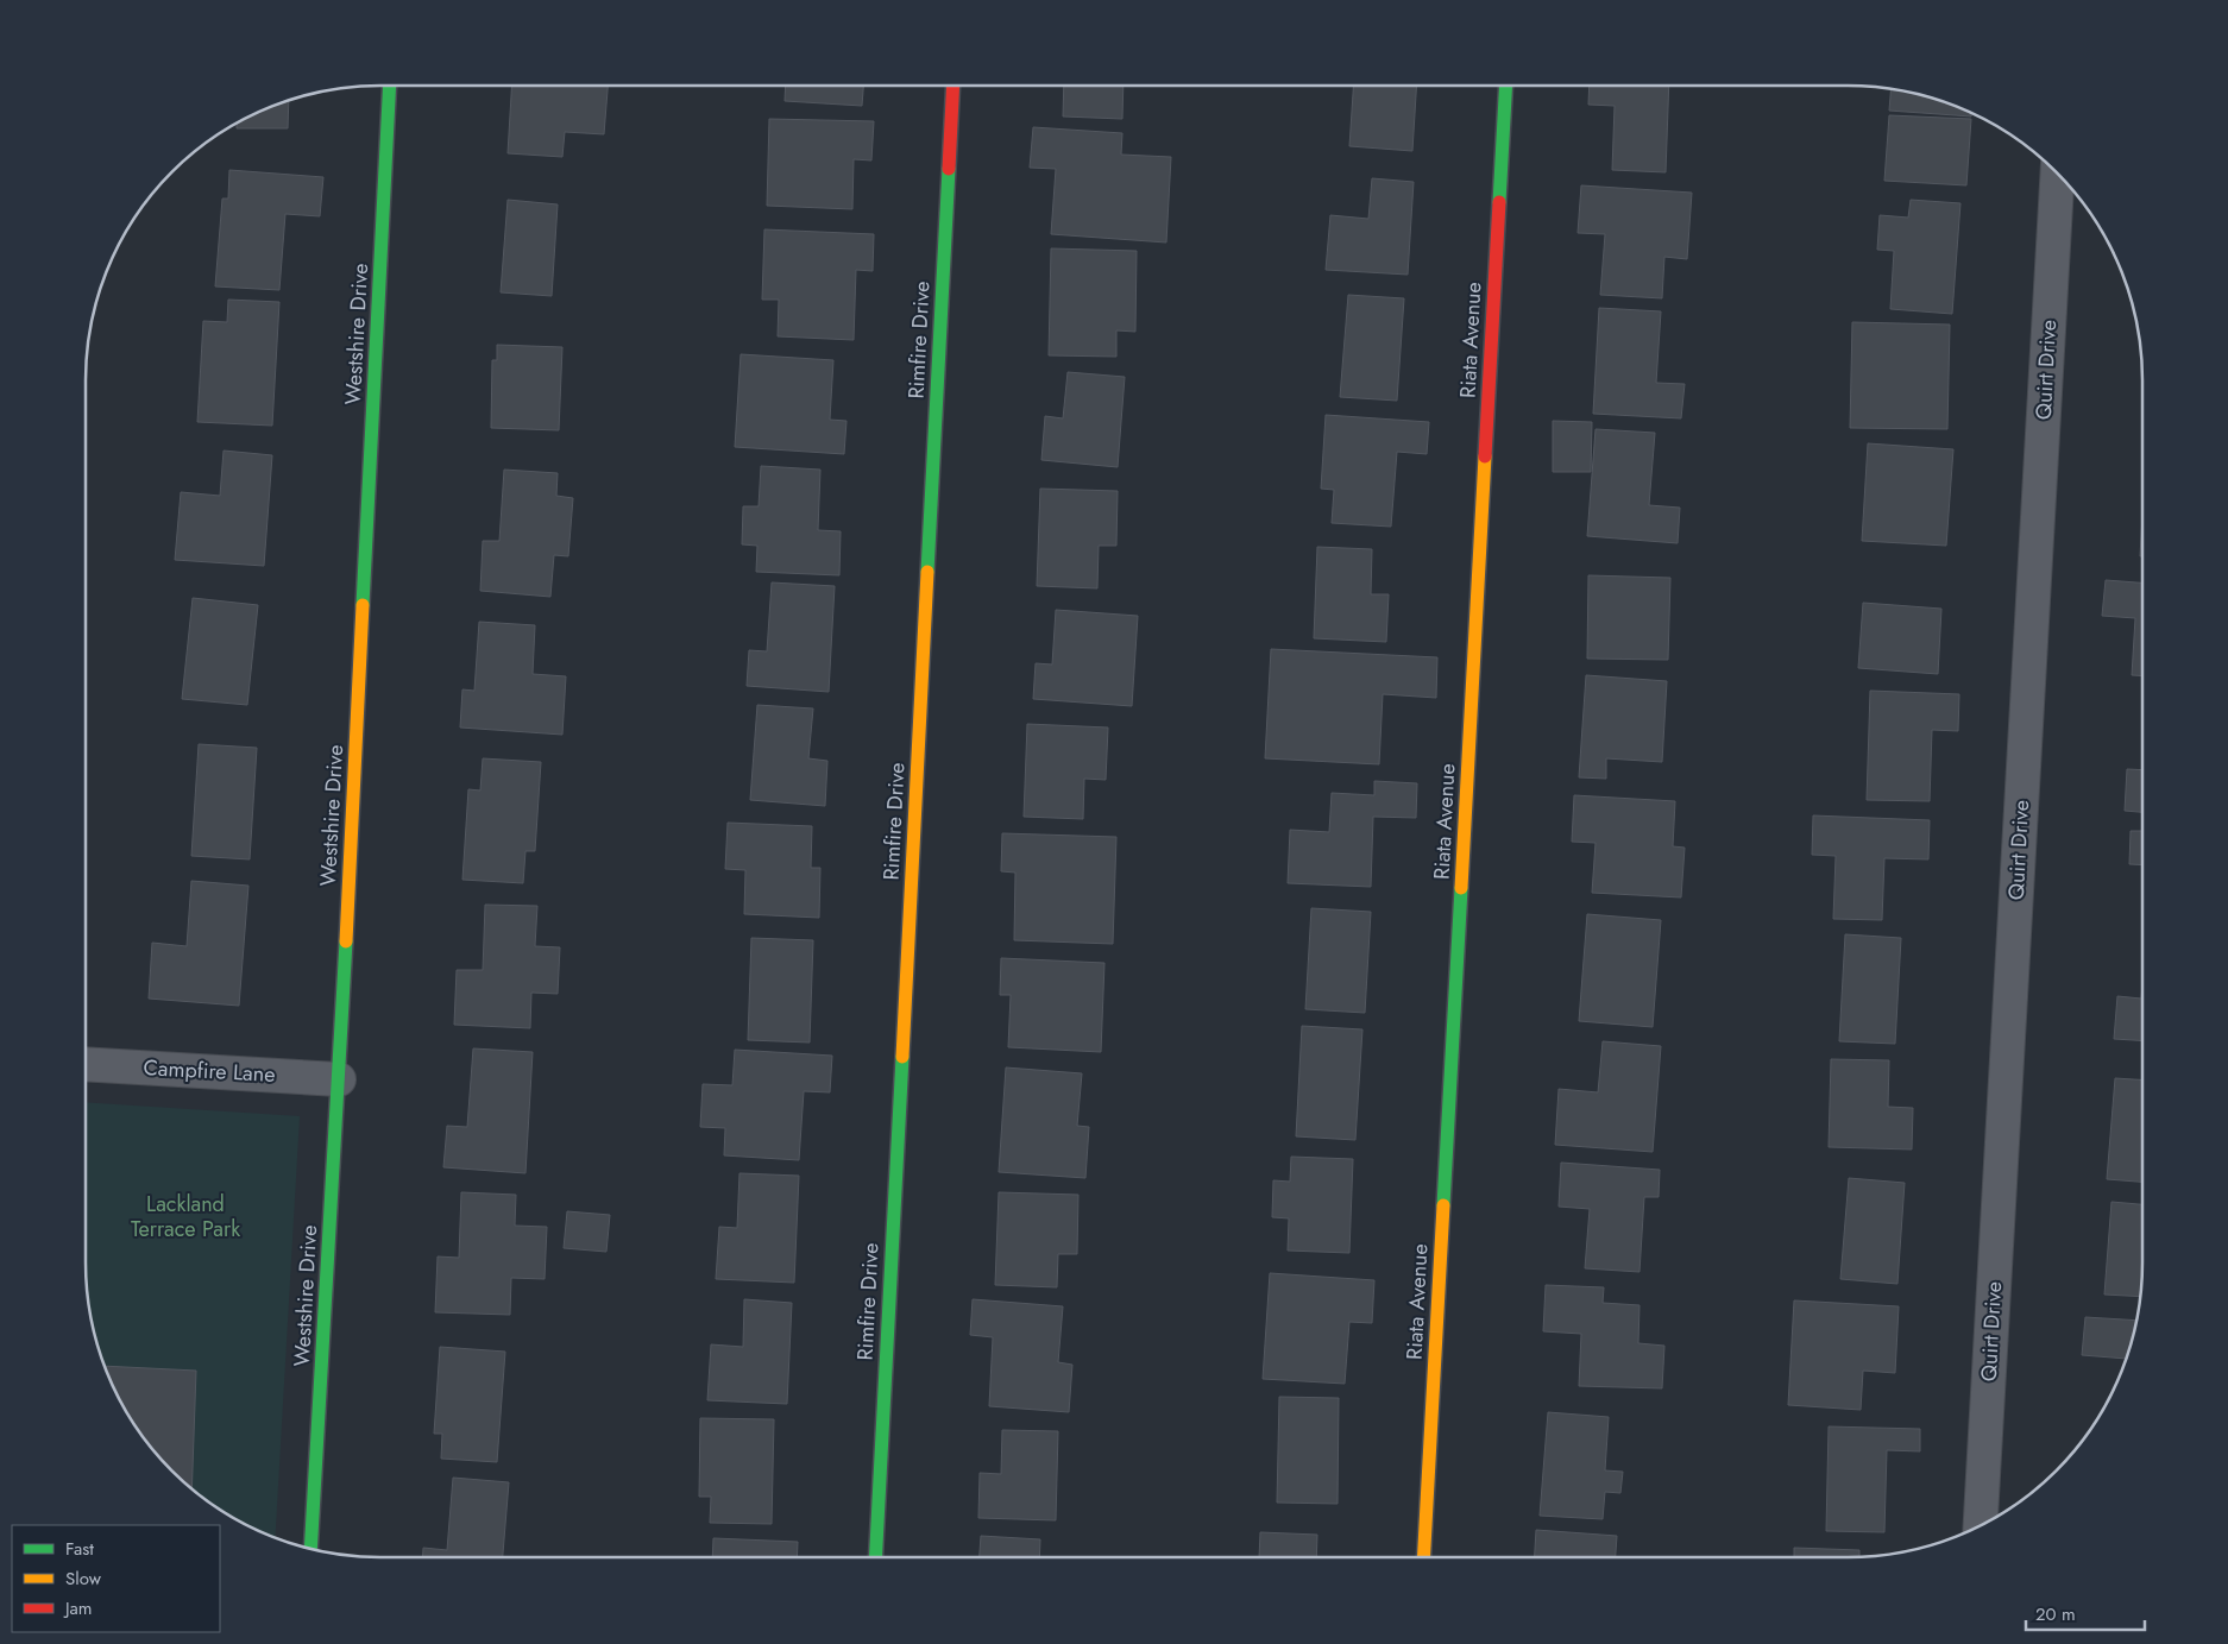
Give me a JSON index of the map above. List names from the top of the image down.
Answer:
{
  "streets": {
    "street": [
      "Westshire Drive",
      "Rimfire Drive",
      "Riata Avenue",
      "Quirt Drive",
      "Campfire Lane"
    ]
  },
  "crossings": [
    ["Westshire Drive", "Campfire Lane"]
  ],
  "parks": ["Lackland Terrace Park"],
  "legend": ["Fast", "Slow", "Jam"],
  "scale_bar": "20 m"
}
